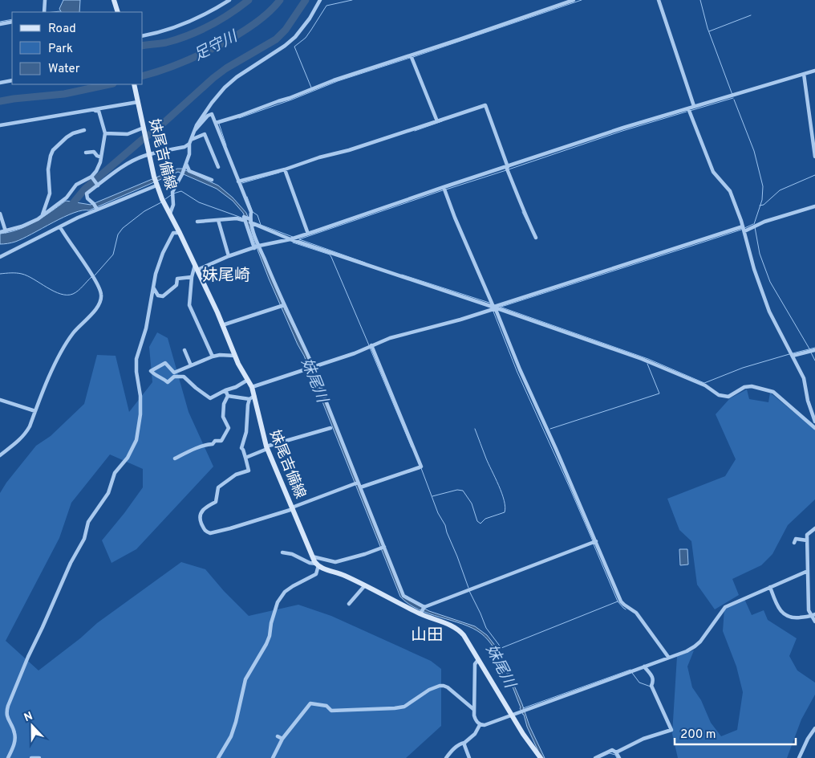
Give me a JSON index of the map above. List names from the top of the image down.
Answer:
{
  "streets": {
    "main road": ["妹尾吉備線"]
  },
  "districts": ["妹尾崎", "山田"],
  "water": ["足守川", "妹尾川"],
  "legend": ["Road", "Park", "Water"],
  "scale_bar": "200 m",
  "north": "top"
}
